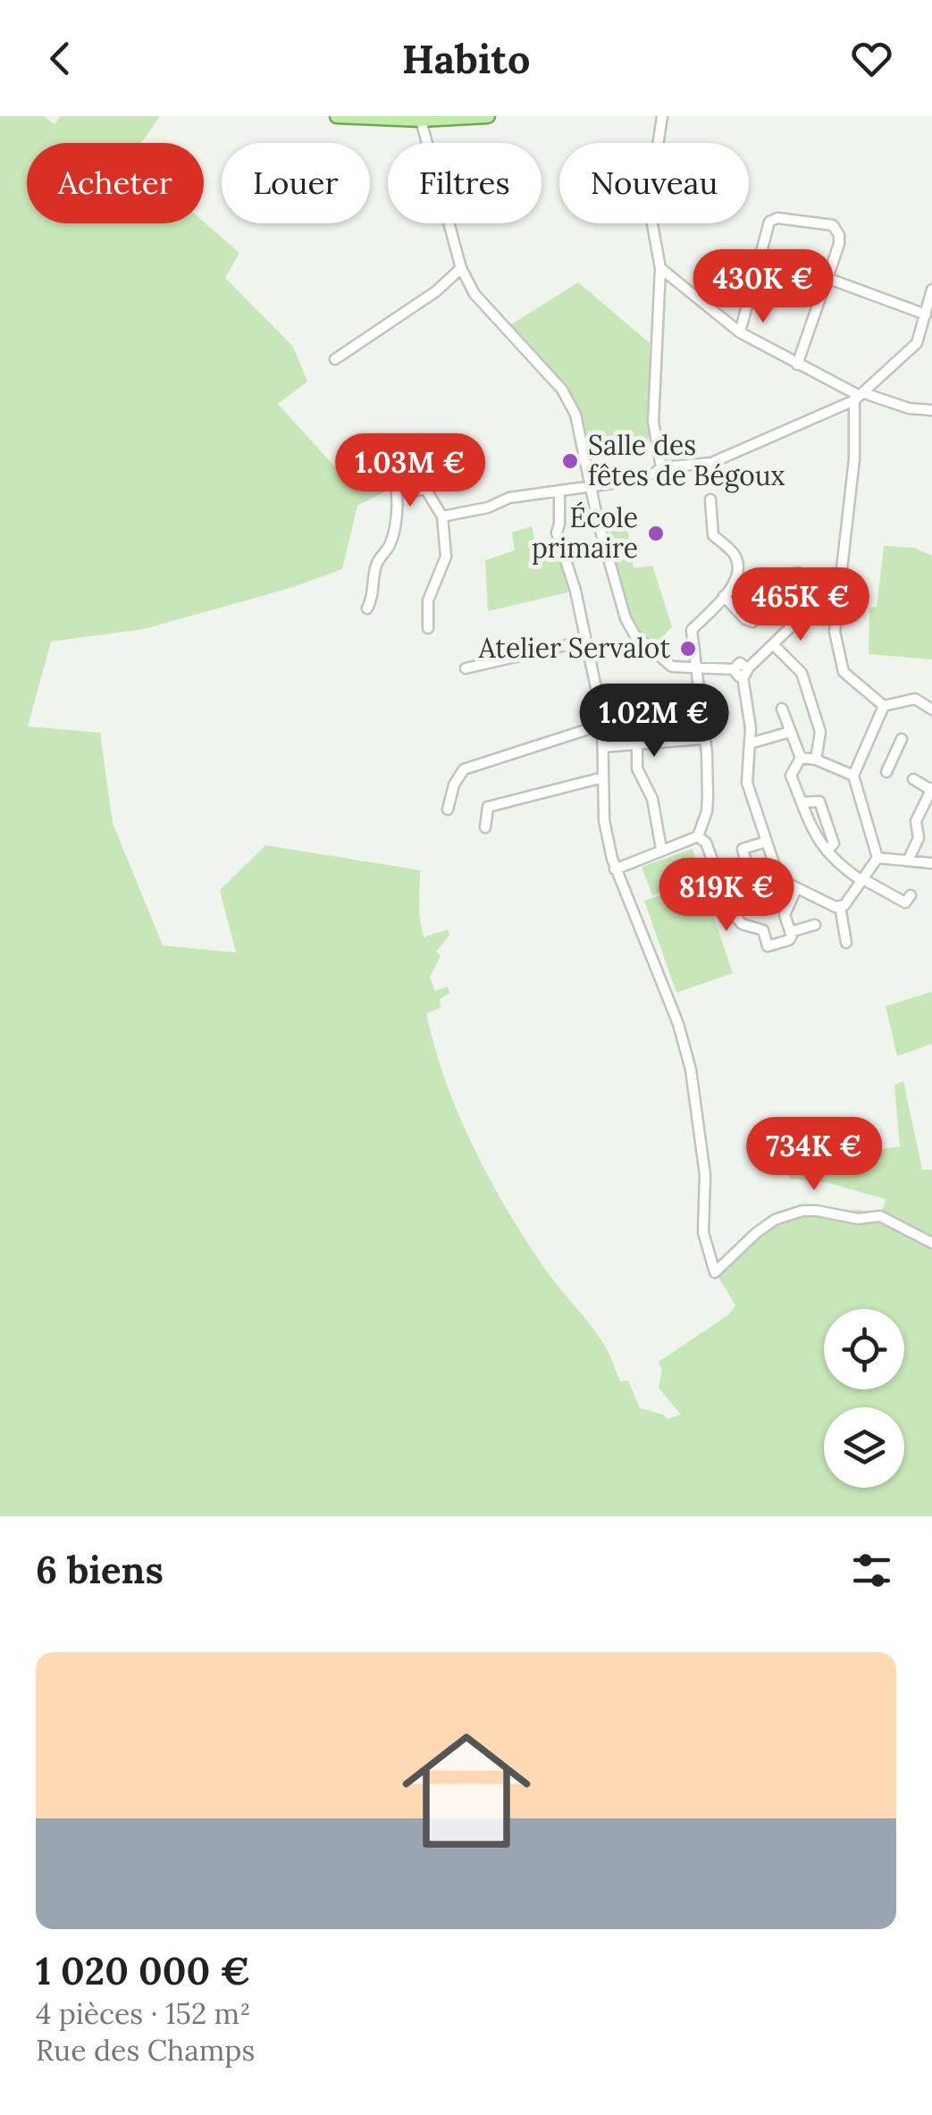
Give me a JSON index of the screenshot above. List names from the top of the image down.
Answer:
{
  "places": ["Salle des fêtes de Bégoux", "École primaire", "Atelier Servalot"],
  "page": {
    "header": "Habito",
    "chip": [
      "Acheter",
      "Louer",
      "Filtres",
      "Nouveau"
    ],
    "price": [
      "430K €",
      "1.03M €",
      "465K €",
      "1.02M €",
      "819K €",
      "734K €"
    ],
    "heading": "6 biens",
    "list": [
      {
        "name": "1 020 000 €",
        "note": "4 pièces · 152 m² · Rue des Champs"
      }
    ]
  }
}
